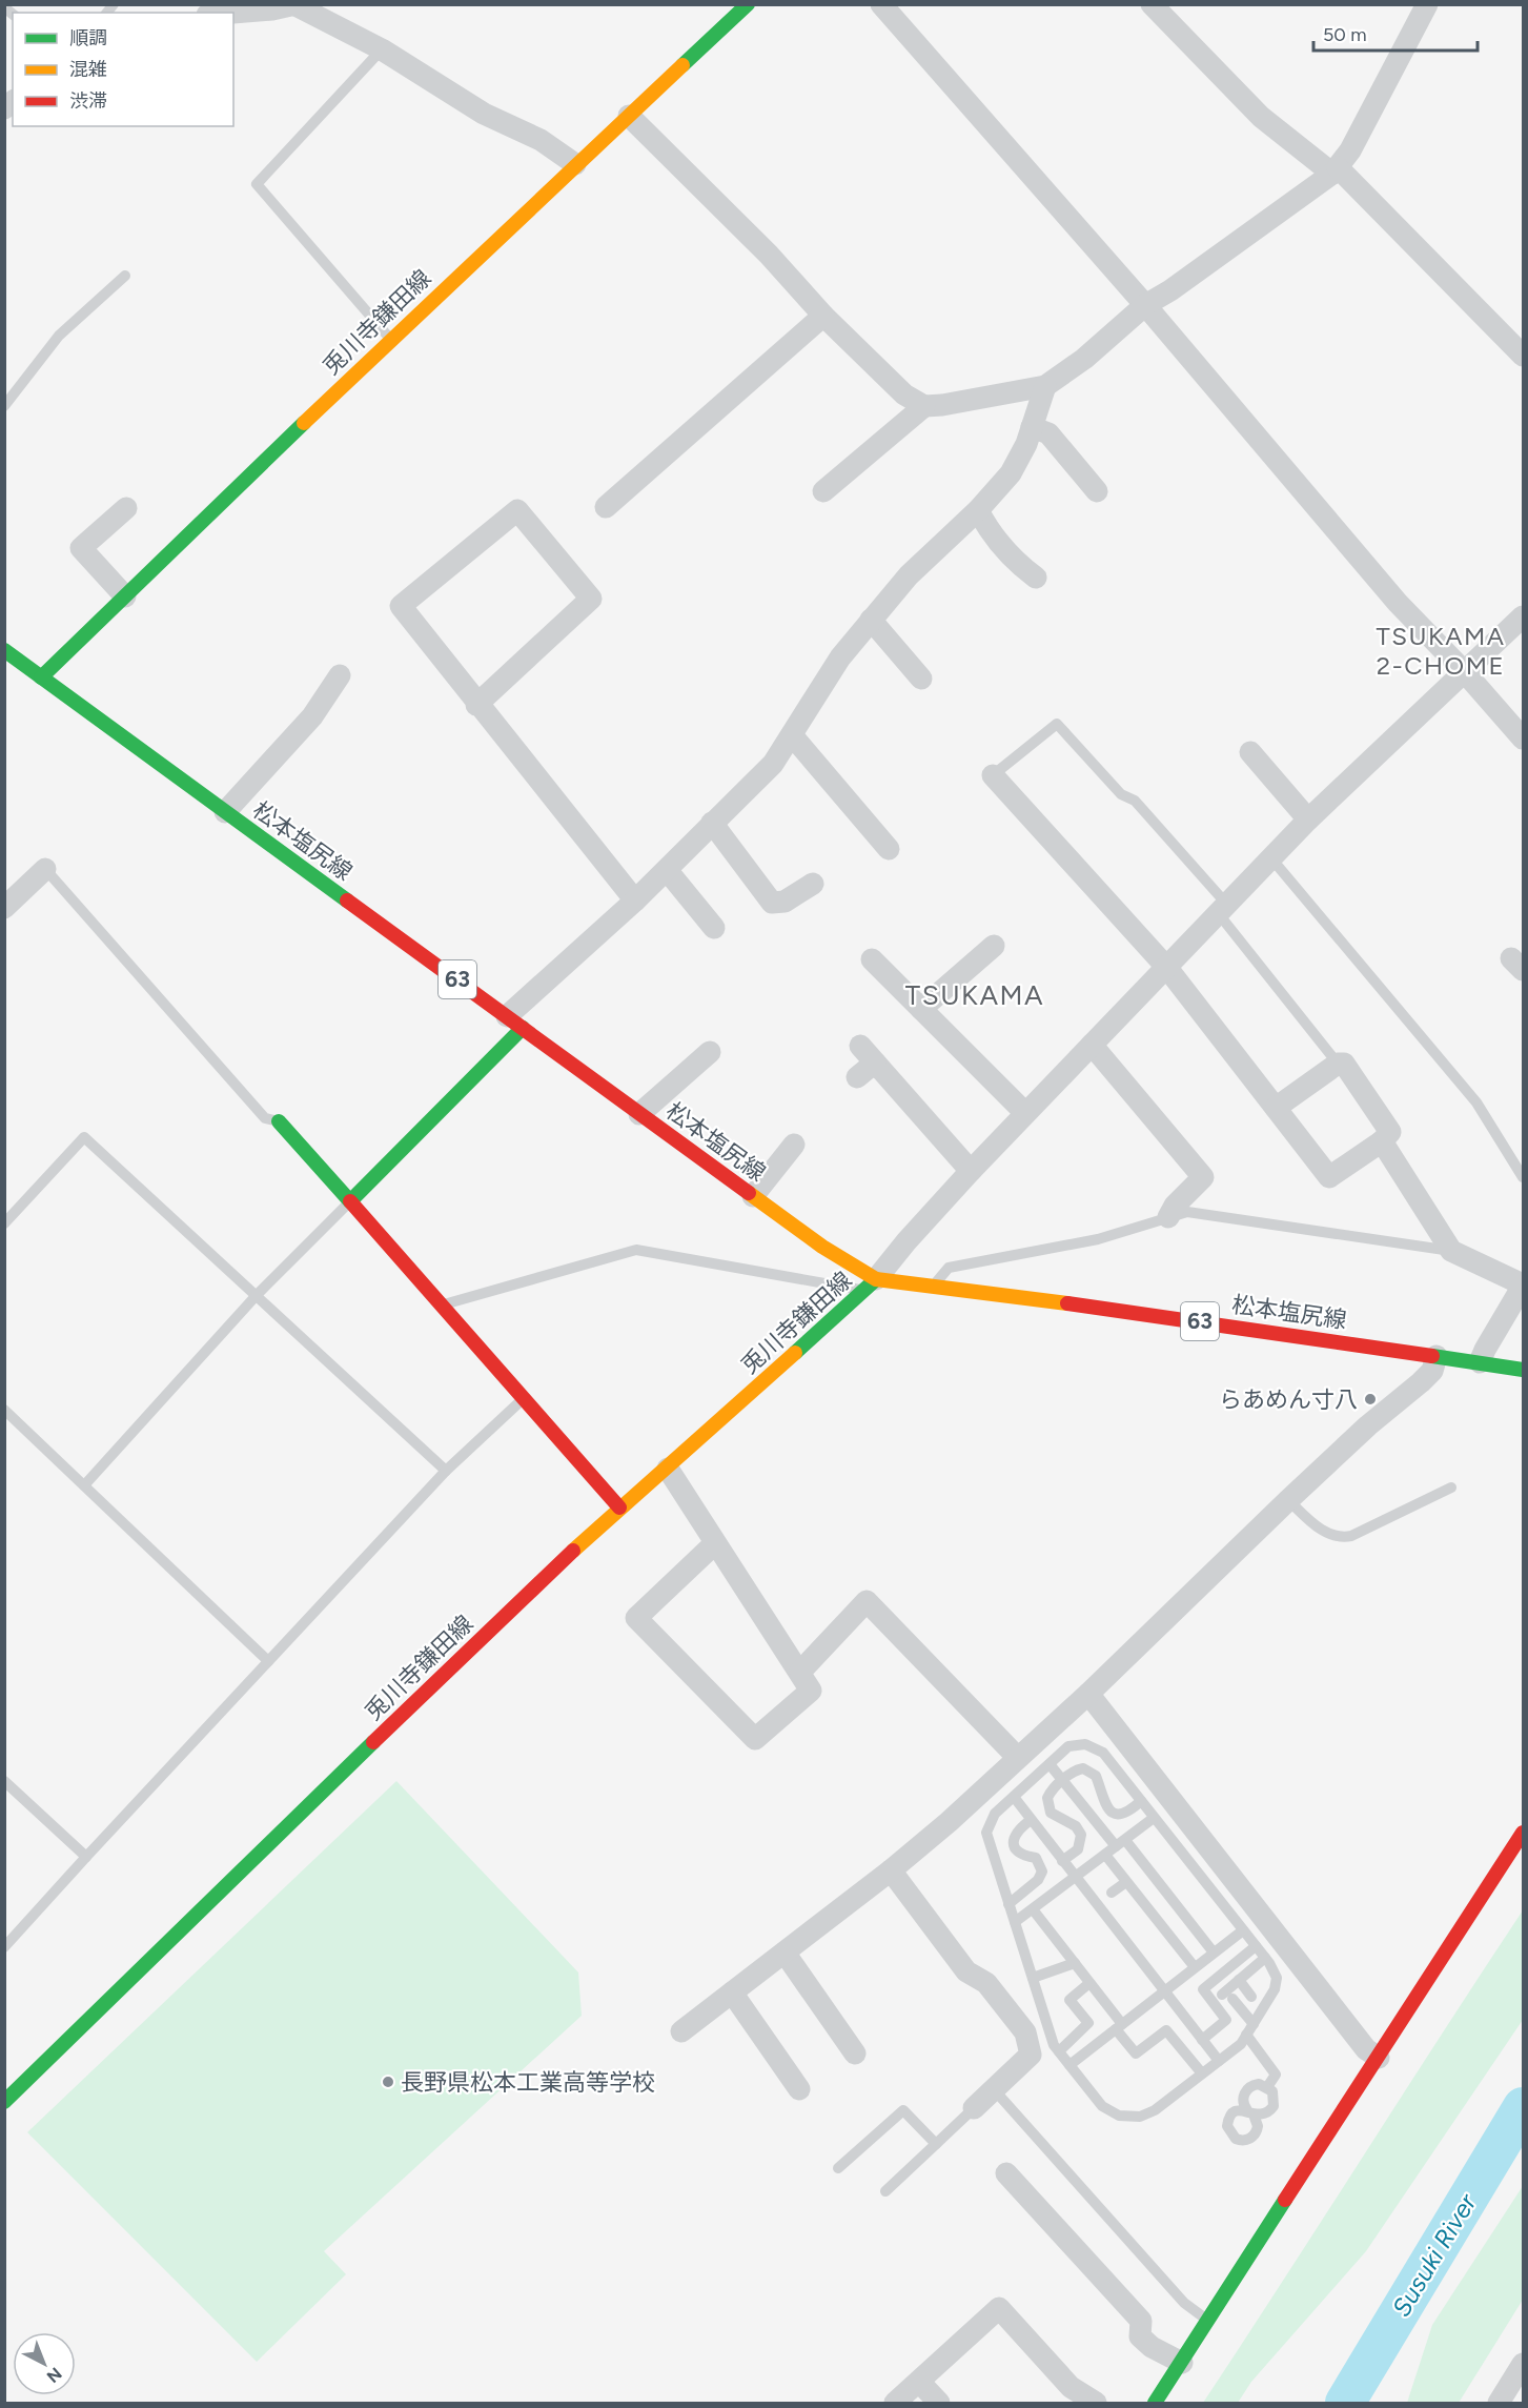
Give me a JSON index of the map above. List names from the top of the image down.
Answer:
{
  "streets": {
    "main road": ["兎川寺鎌田線", "松本塩尻線", "63"]
  },
  "crossings": [
    ["兎川寺鎌田線", "松本塩尻線"]
  ],
  "districts": ["TSUKAMA 2-CHOME", "TSUKAMA"],
  "water": ["Susuki River"],
  "places": ["らあめん寸八", "長野県松本工業高等学校"],
  "legend": ["順調", "混雑", "渋滞"],
  "scale_bar": "50 m",
  "north": "bottom right"
}
